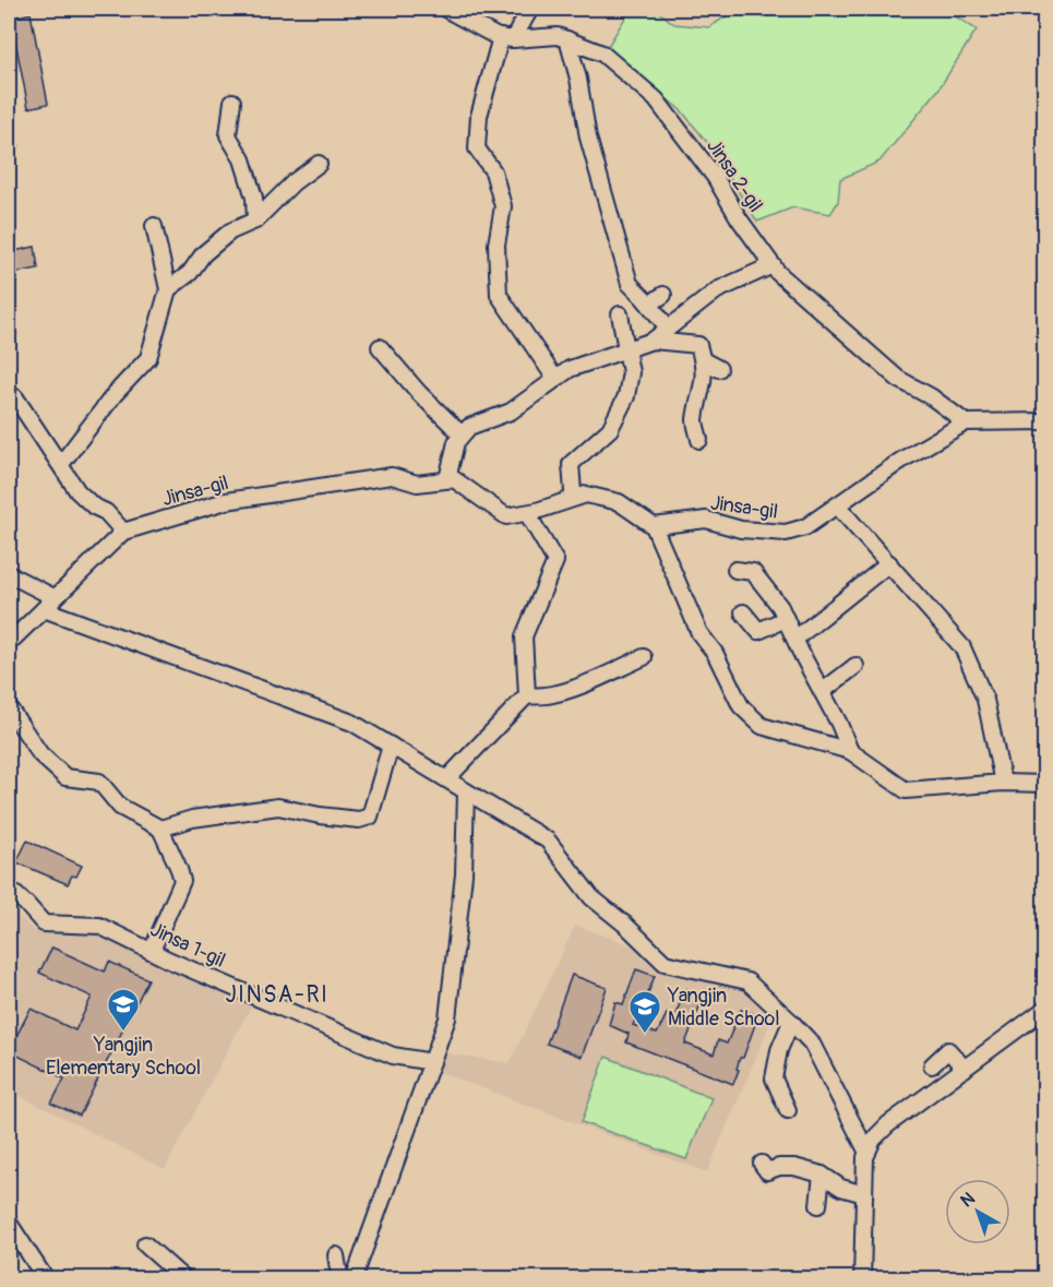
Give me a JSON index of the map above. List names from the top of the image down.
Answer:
{
  "streets": {
    "street": ["Jinsa 2-gil", "Jinsa-gil", "Jinsa 1-gil"]
  },
  "crossings": [
    ["Jinsa 2-gil", "Jinsa-gil"]
  ],
  "districts": ["JINSA-RI"],
  "places": {
    "school or university": ["Yangjin Elementary School", "Yangjin Middle School"]
  },
  "north": "top left"
}
